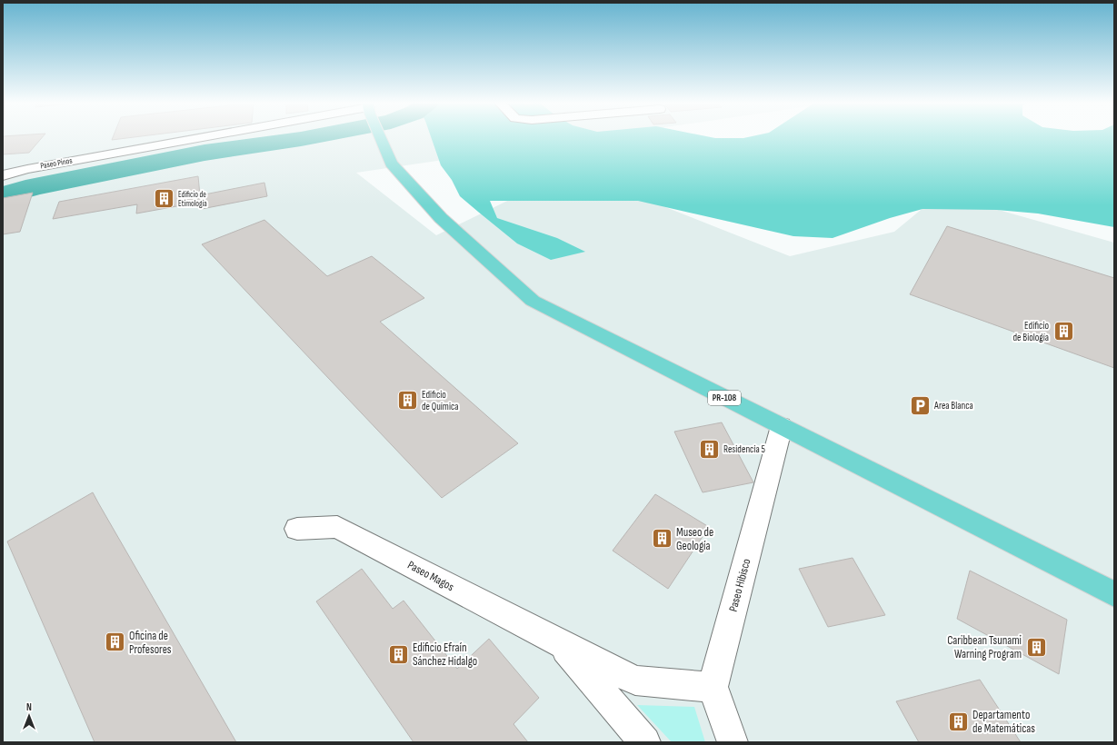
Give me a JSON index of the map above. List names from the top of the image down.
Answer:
{
  "streets": {
    "main road": ["PR-108"],
    "street": ["Paseo Pinos", "Paseo Magos", "Paseo Hibisco"]
  },
  "crossings": [
    ["PR-108", "Paseo Hibisco"],
    ["Paseo Magos", "Paseo Hibisco"]
  ],
  "places": {
    "building": [
      "Edificio de Etimología",
      "Edificio de Biología",
      "Edificio de Química",
      "Residencia 5",
      "Museo de Geología",
      "Oficina de Profesores",
      "Caribbean Tsunami Warning Program",
      "Edificio Efraín Sánchez Hidalgo",
      "Departamento de Matemáticas"
    ],
    "parking": ["Area Blanca"]
  },
  "north": "top"
}
